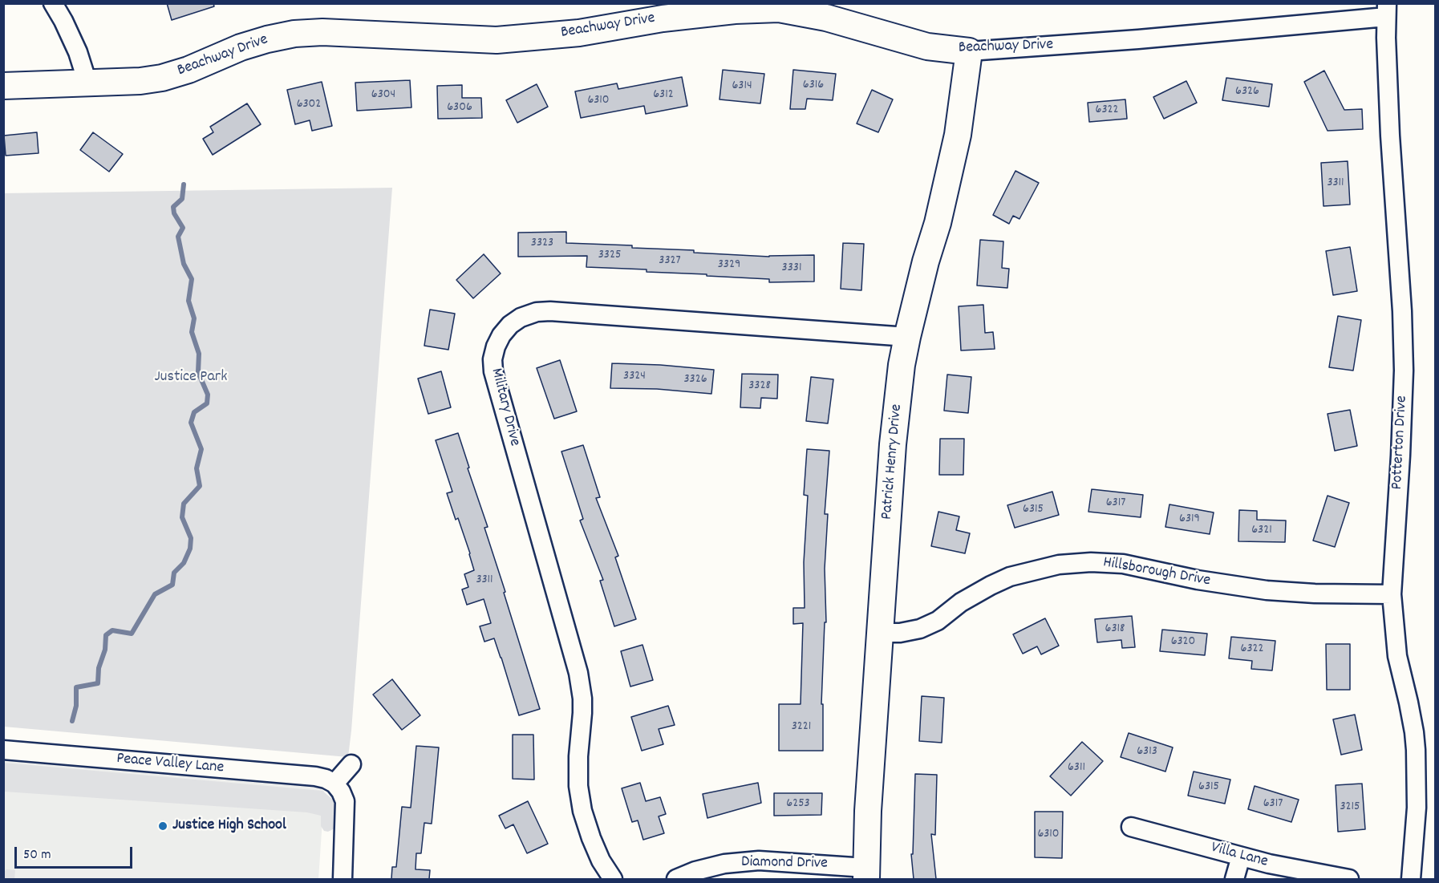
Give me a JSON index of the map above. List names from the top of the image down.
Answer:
{
  "streets": {
    "street": [
      "Beachway Drive",
      "Military Drive",
      "Potterton Drive",
      "Patrick Henry Drive",
      "Hillsborough Drive",
      "Peace Valley Lane",
      "Villa Lane",
      "Diamond Drive"
    ]
  },
  "crossings": [
    ["Beachway Drive", "Potterton Drive"],
    ["Beachway Drive", "Patrick Henry Drive"],
    ["Military Drive", "Patrick Henry Drive"],
    ["Potterton Drive", "Hillsborough Drive"],
    ["Patrick Henry Drive", "Hillsborough Drive"],
    ["Patrick Henry Drive", "Diamond Drive"]
  ],
  "parks": ["Justice Park"],
  "places": ["Justice High School"],
  "house_numbers": [
    "6316",
    "6314",
    "6326",
    "6304",
    "6312",
    "6310",
    "6302",
    "6306",
    "6322",
    "3311",
    "3323",
    "3325",
    "3327",
    "3329",
    "3331",
    "3324",
    "3326",
    "3328",
    "6317",
    "6315",
    "6319",
    "6321",
    "3311",
    "6318",
    "6320",
    "6322",
    "3221",
    "6313",
    "6311",
    "6315",
    "6253",
    "6317",
    "3215",
    "6310"
  ],
  "scale_bar": "50 m"
}
